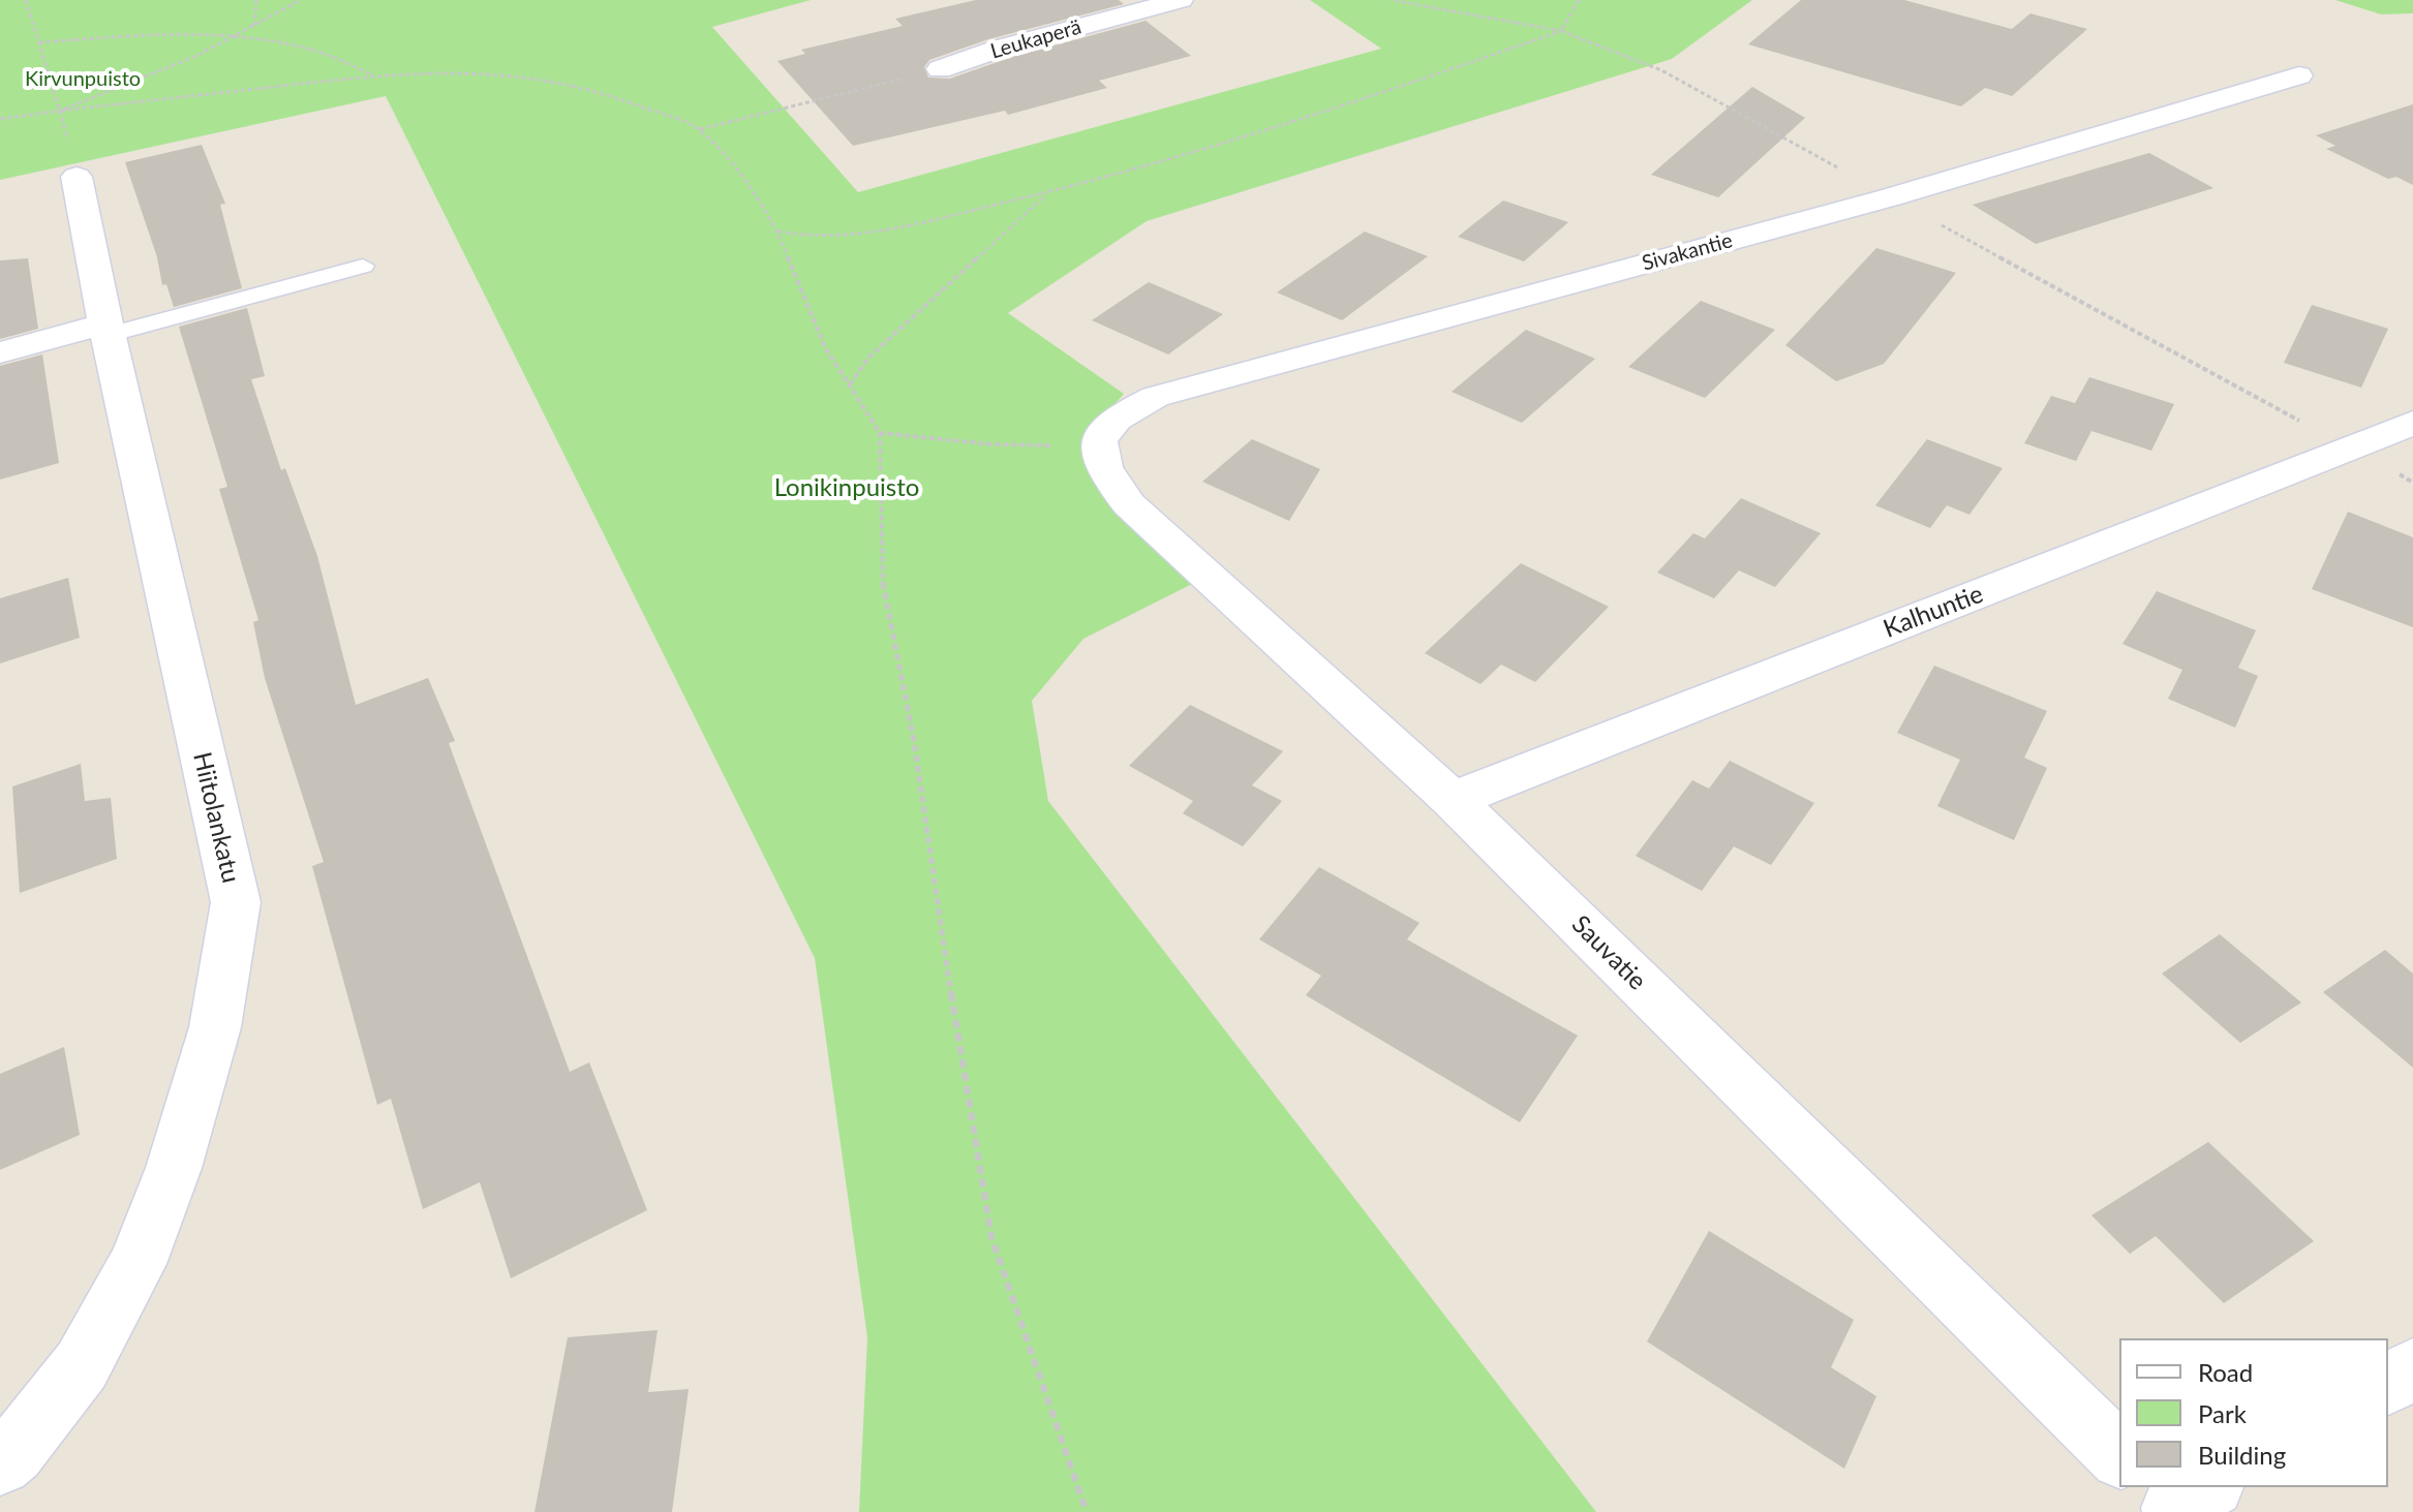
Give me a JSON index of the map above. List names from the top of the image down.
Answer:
{
  "streets": {
    "street": [
      "Leukaperä",
      "Sivakantie",
      "Kalhuntie",
      "Hiitolankatu",
      "Sauvatie"
    ]
  },
  "crossings": [
    ["Sivakantie", "Sauvatie"],
    ["Kalhuntie", "Sauvatie"]
  ],
  "parks": ["Kirvunpuisto", "Lonikinpuisto"],
  "legend": ["Road", "Park", "Building"]
}
